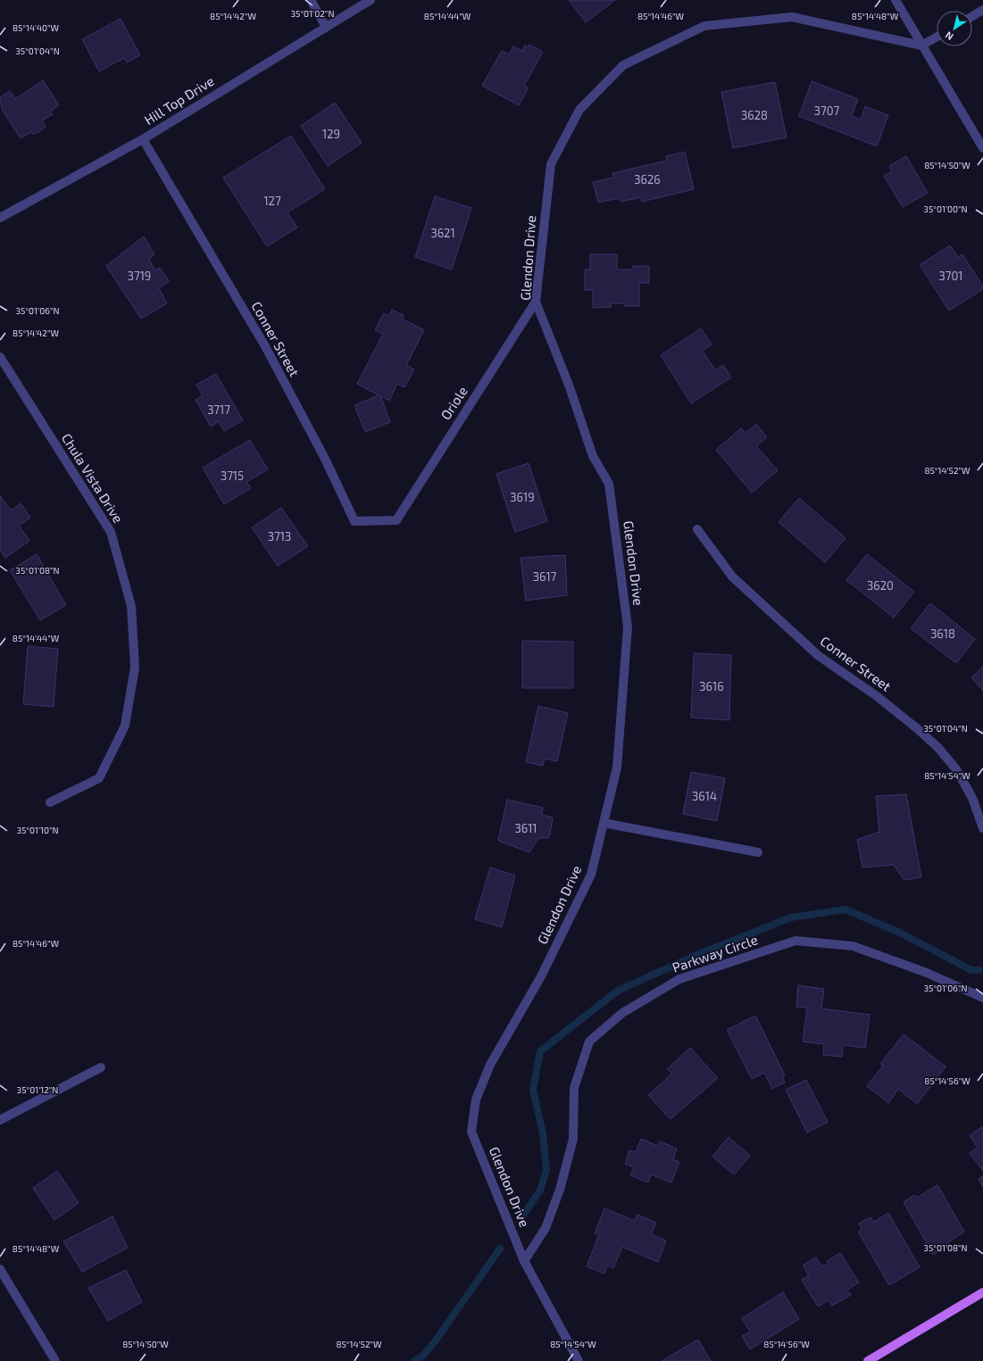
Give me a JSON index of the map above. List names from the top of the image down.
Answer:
{
  "streets": {
    "street": [
      "Hill Top Drive",
      "Glendon Drive",
      "Conner Street",
      "Oriole",
      "Chula Vista Drive",
      "Parkway Circle"
    ]
  },
  "crossings": [
    ["Hill Top Drive", "Conner Street"],
    ["Glendon Drive", "Oriole"],
    ["Glendon Drive", "Parkway Circle"],
    ["Conner Street", "Oriole"]
  ],
  "house_numbers": [
    "3707",
    "3628",
    "129",
    "3626",
    "127",
    "3621",
    "3719",
    "3701",
    "3717",
    "3715",
    "3619",
    "3713",
    "3617",
    "3620",
    "3618",
    "3616",
    "3614",
    "3611"
  ],
  "north": "bottom left",
  "coordinates": [
    "35°01'02\"N",
    "85°14'42\"W",
    "85°14'44\"W",
    "85°14'46\"W",
    "85°14'48\"W",
    "85°14'40\"W",
    "35°01'04\"N",
    "85°14'50\"W",
    "35°01'00\"N",
    "35°01'06\"N",
    "85°14'52\"W",
    "35°01'08\"N",
    "85°14'54\"W",
    "35°01'10\"N",
    "85°14'56\"W",
    "35°01'12\"N"
  ]
}
